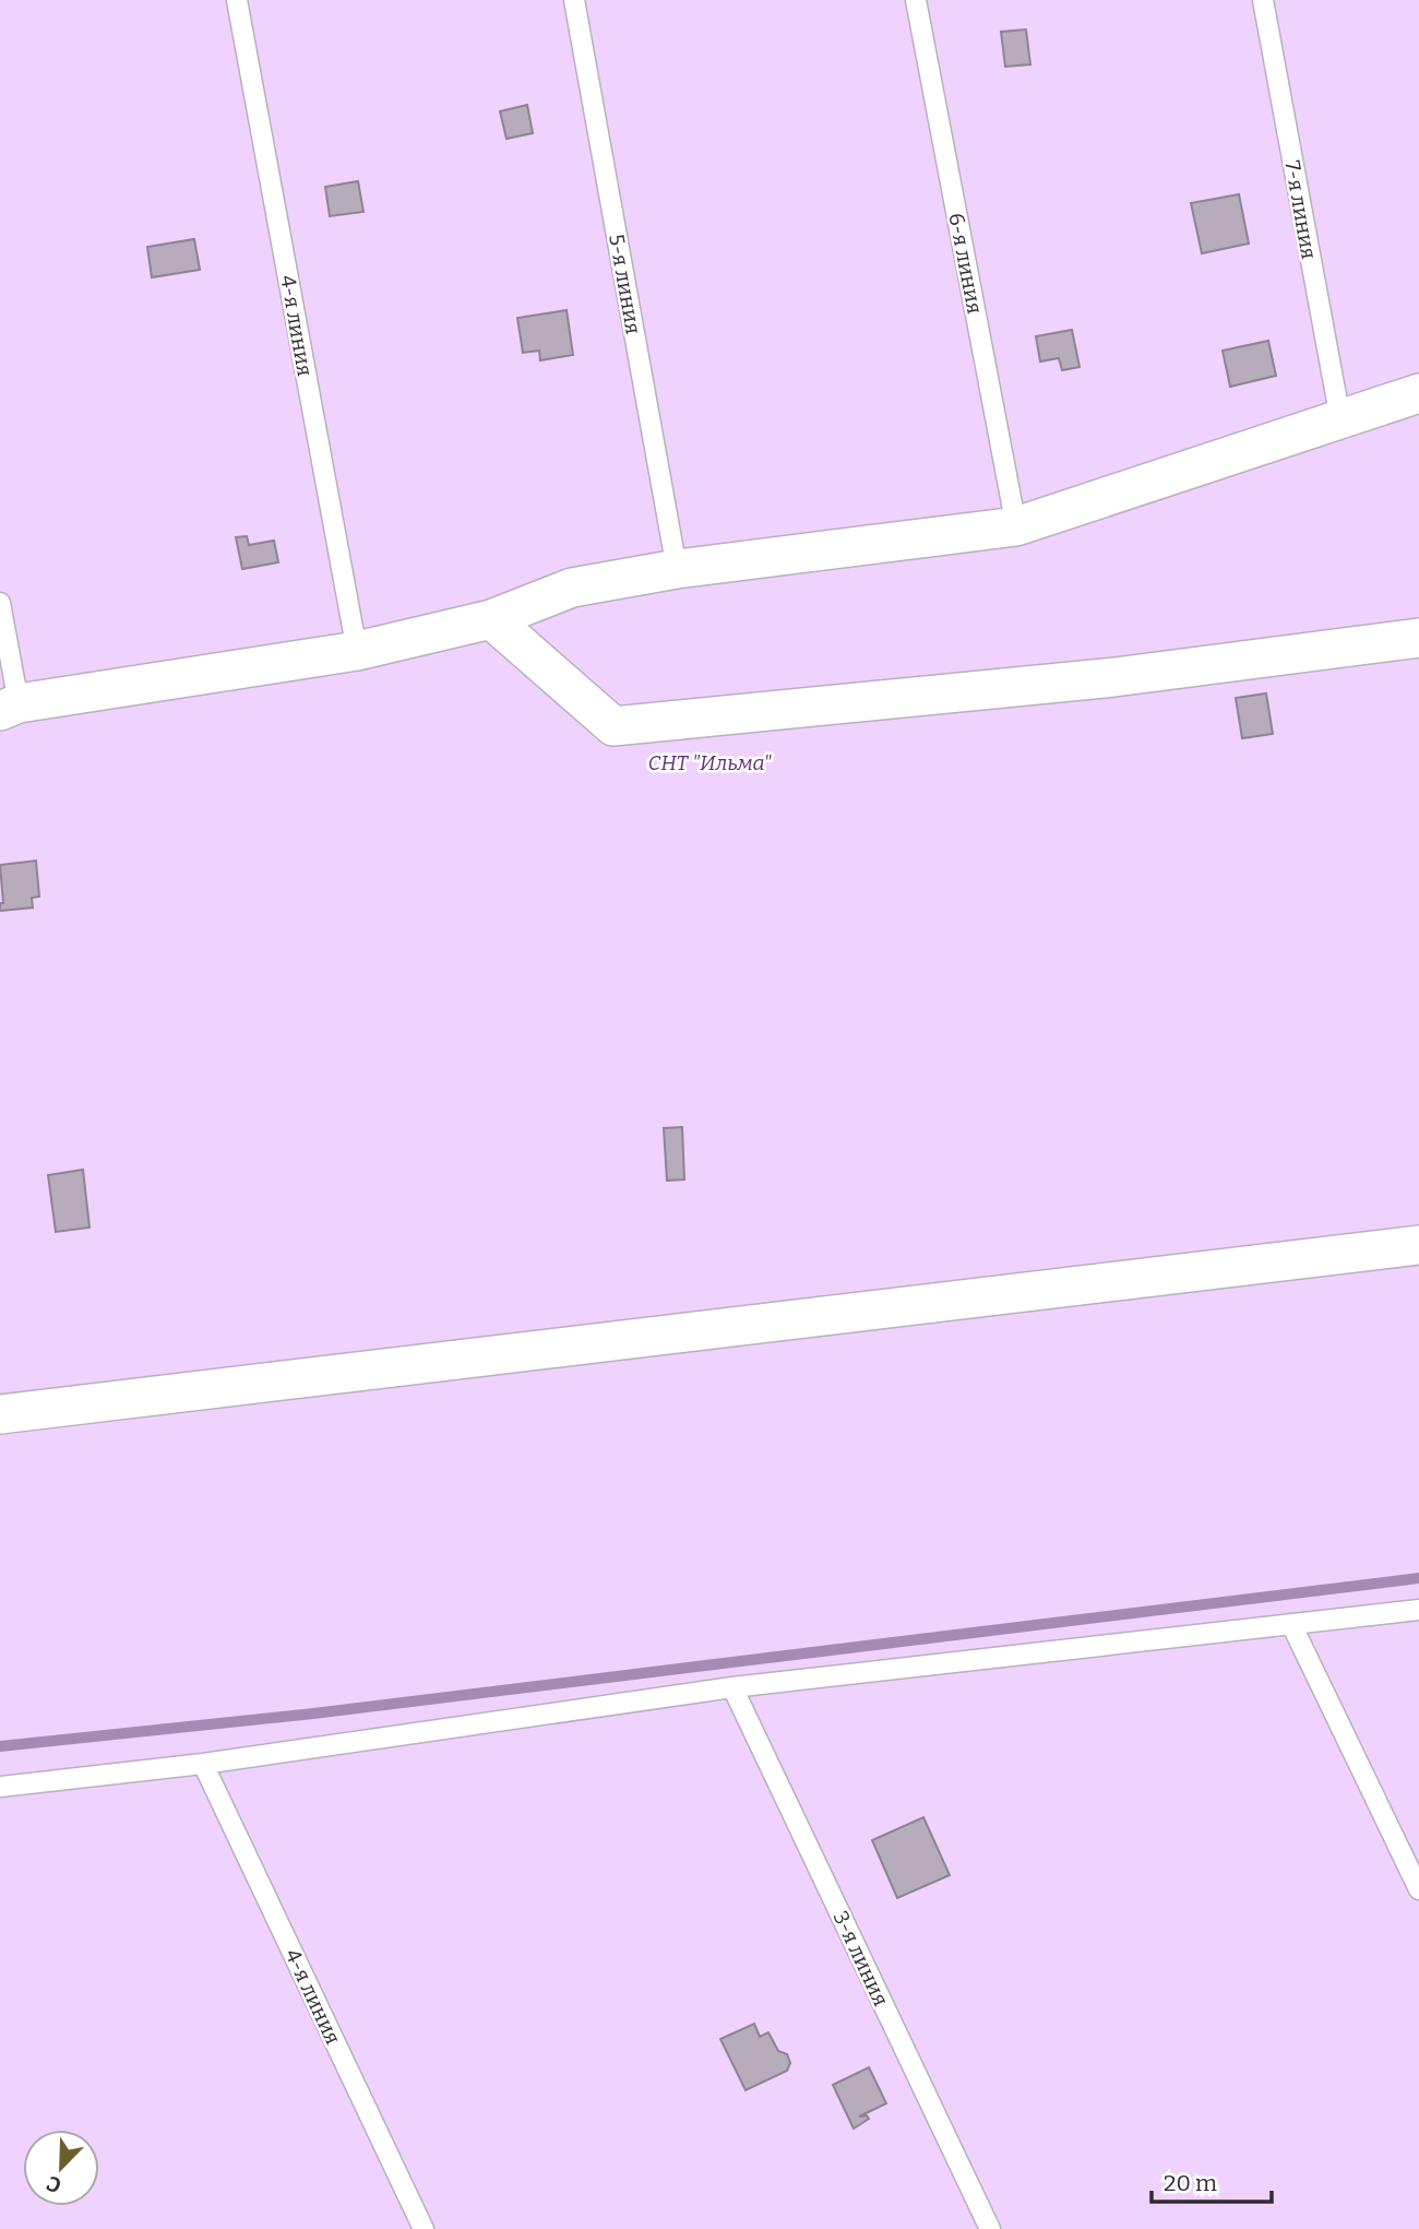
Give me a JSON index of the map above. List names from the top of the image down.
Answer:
{
  "streets": {
    "lane": [
      "7-я линия",
      "6-я линия",
      "5-я линия",
      "4-я линия",
      "3-я линия"
    ]
  },
  "parks": ["СНТ \"Ильма\""],
  "scale_bar": "20 m",
  "north": "bottom left"
}
